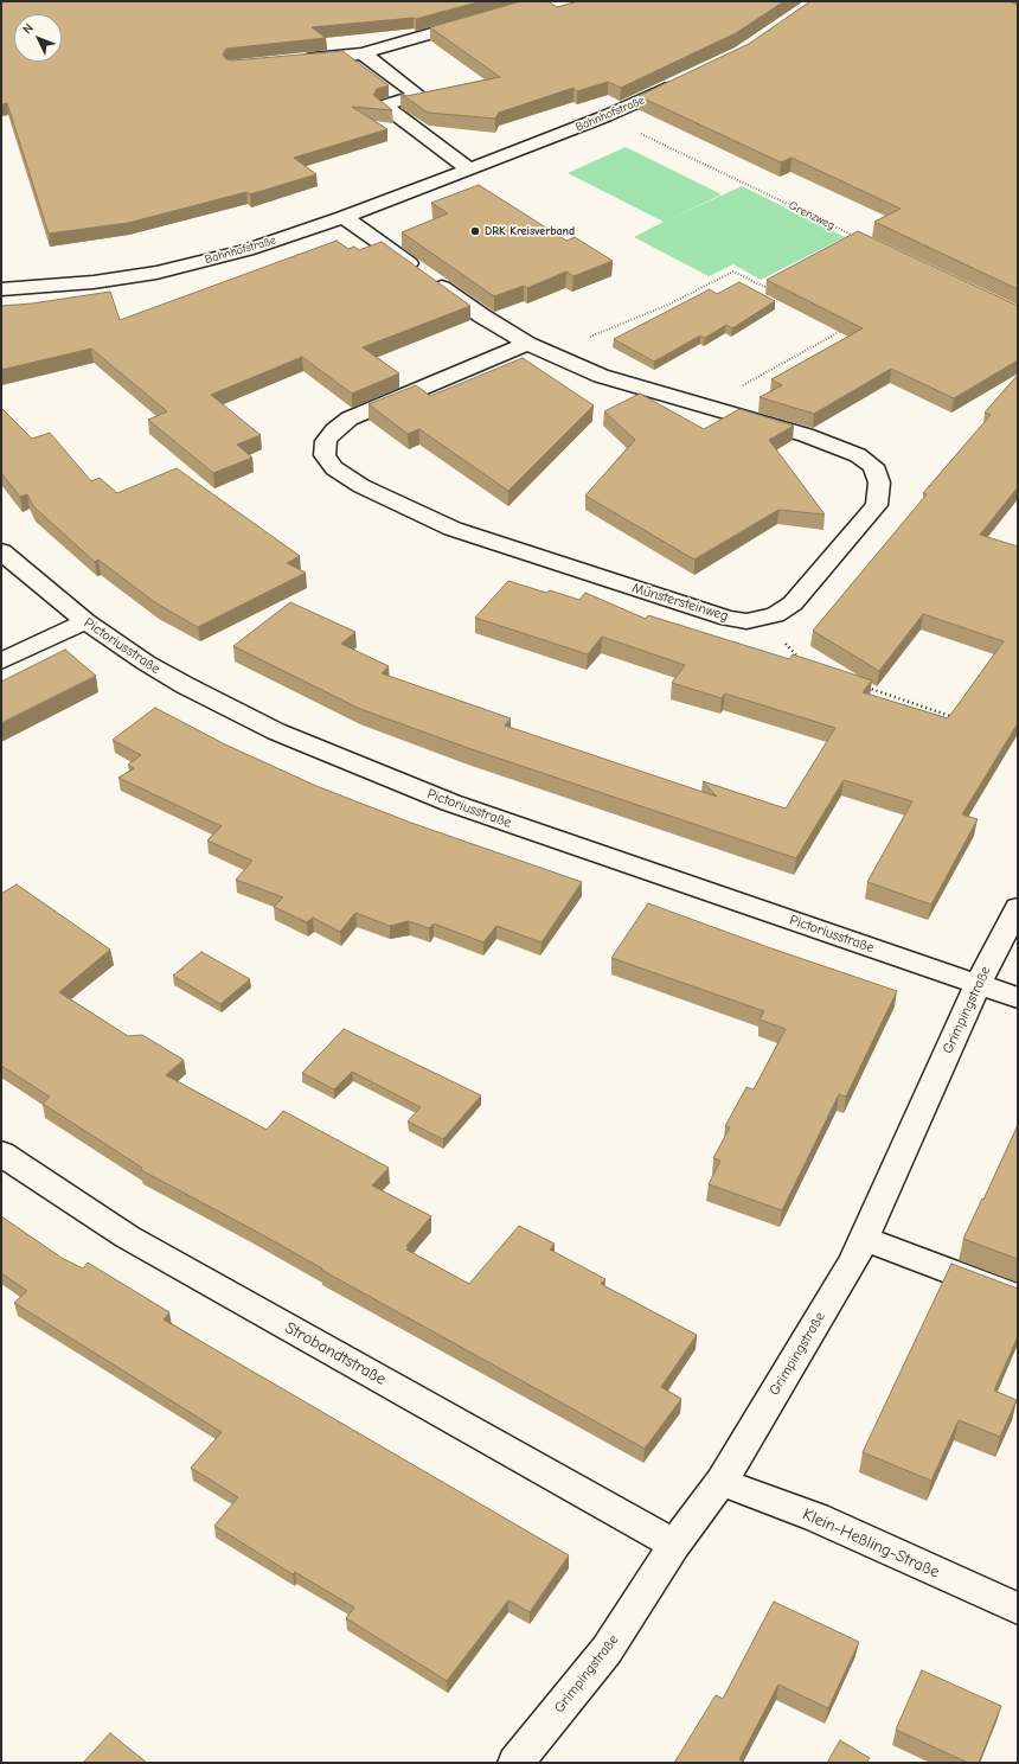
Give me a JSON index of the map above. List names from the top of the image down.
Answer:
{
  "streets": {
    "street": [
      "Bahnhofstraße",
      "Münstersteinweg",
      "Pictoriusstraße",
      "Grimpingstraße",
      "Strobandtstraße",
      "Klein-Heßling-Straße"
    ],
    "path": ["Grenzweg"]
  },
  "crossings": [
    ["Bahnhofstraße", "Grenzweg"],
    ["Bahnhofstraße", "Münstersteinweg"],
    ["Pictoriusstraße", "Grimpingstraße"],
    ["Grimpingstraße", "Strobandtstraße"],
    ["Grimpingstraße", "Klein-Heßling-Straße"]
  ],
  "places": ["DRK Kreisverband"],
  "north": "top left"
}
